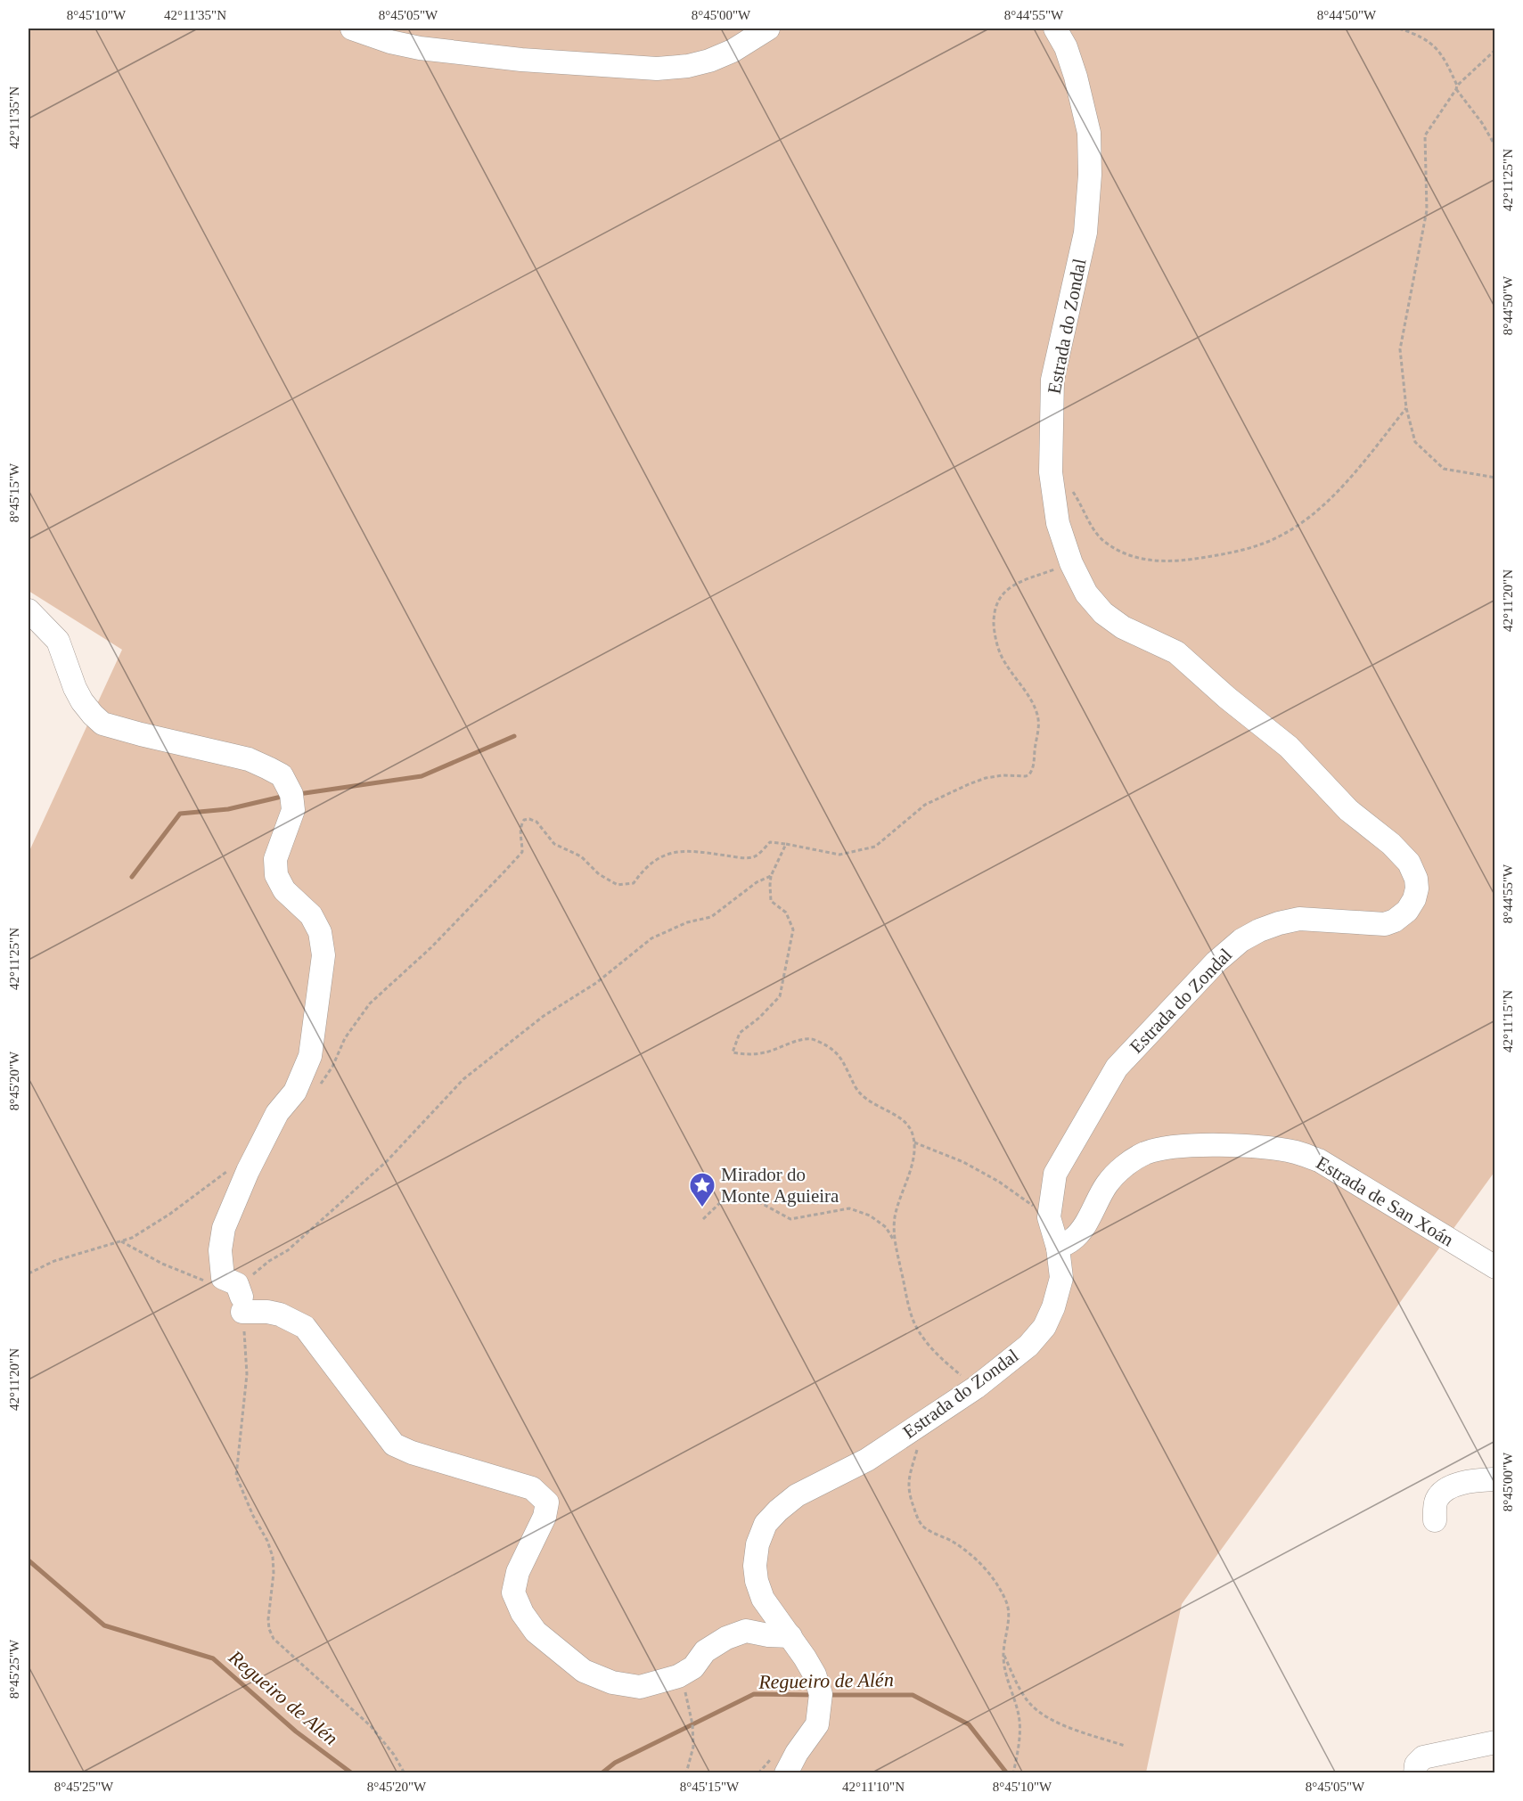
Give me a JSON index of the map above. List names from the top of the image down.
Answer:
{
  "streets": {
    "street": ["Estrada do Zondal", "Estrada de San Xoán"]
  },
  "crossings": [
    ["Estrada do Zondal", "Estrada de San Xoán"]
  ],
  "water": ["Regueiro de Alén"],
  "places": {
    "place": ["Mirador do Monte Aguieira"]
  },
  "coordinates": [
    "8°45'10\"W",
    "42°11'35\"N",
    "8°45'05\"W",
    "8°45'00\"W",
    "8°44'55\"W",
    "8°44'50\"W",
    "42°11'25\"N",
    "8°45'15\"W",
    "42°11'20\"N",
    "42°11'15\"N",
    "8°45'20\"W",
    "8°45'25\"W",
    "42°11'10\"N"
  ]
}
